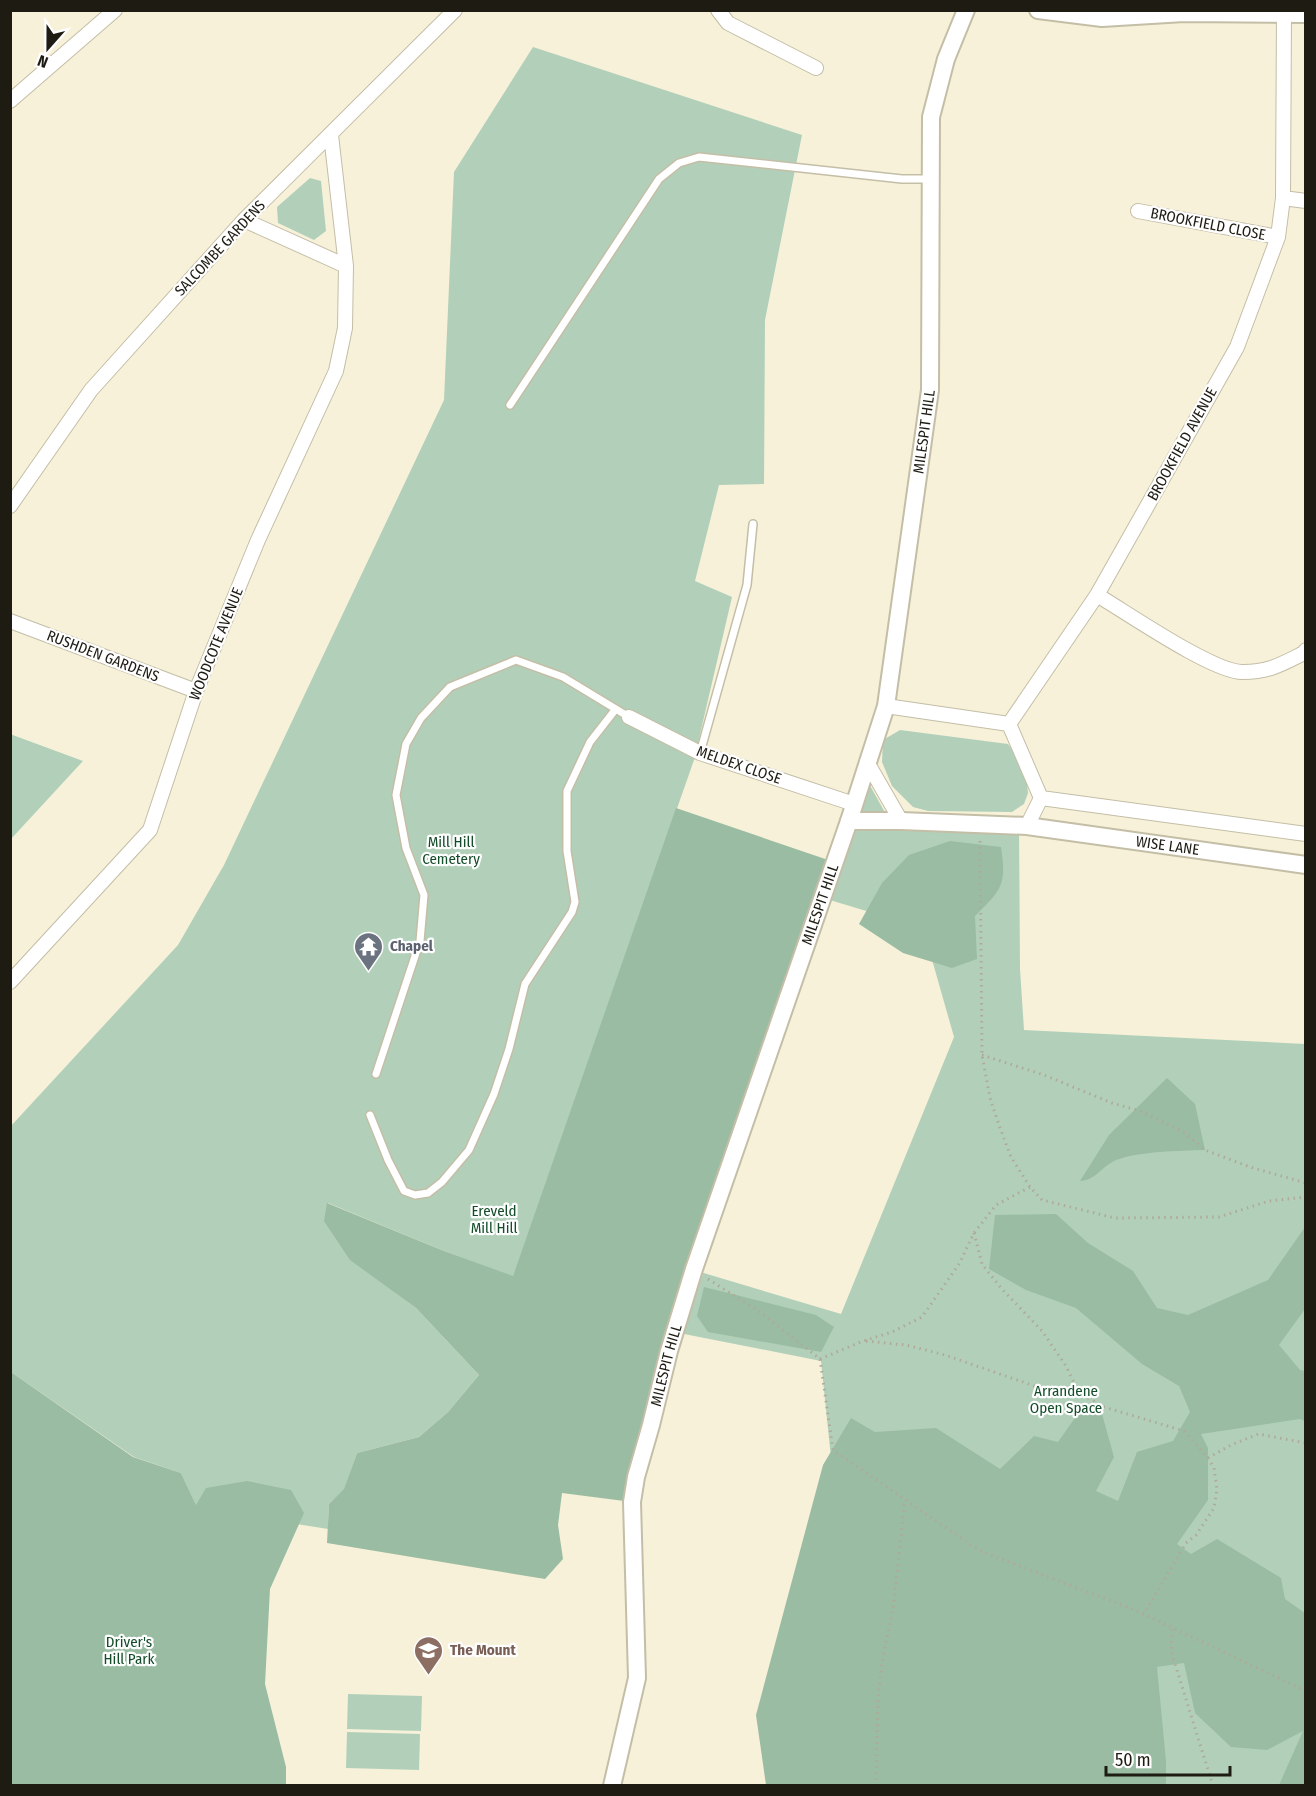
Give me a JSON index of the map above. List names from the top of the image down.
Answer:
{
  "streets": {
    "street": [
      "BROOKFIELD CLOSE",
      "SALCOMBE GARDENS",
      "MILESPIT HILL",
      "BROOKFIELD AVENUE",
      "WOODCOTE AVENUE",
      "RUSHDEN GARDENS",
      "MELDEX CLOSE",
      "WISE LANE"
    ]
  },
  "crossings": [
    ["BROOKFIELD CLOSE", "BROOKFIELD AVENUE"],
    ["SALCOMBE GARDENS", "WOODCOTE AVENUE"],
    ["MILESPIT HILL", "MELDEX CLOSE"],
    ["MILESPIT HILL", "WISE LANE"],
    ["WOODCOTE AVENUE", "RUSHDEN GARDENS"]
  ],
  "parks": [
    "Mill Hill Cemetery",
    "Ereveld Mill Hill",
    "Arrandene Open Space",
    "Driver's Hill Park"
  ],
  "places": {
    "temple": ["Chapel"],
    "school or university": ["The Mount"]
  },
  "scale_bar": "50 m",
  "north": "bottom"
}
